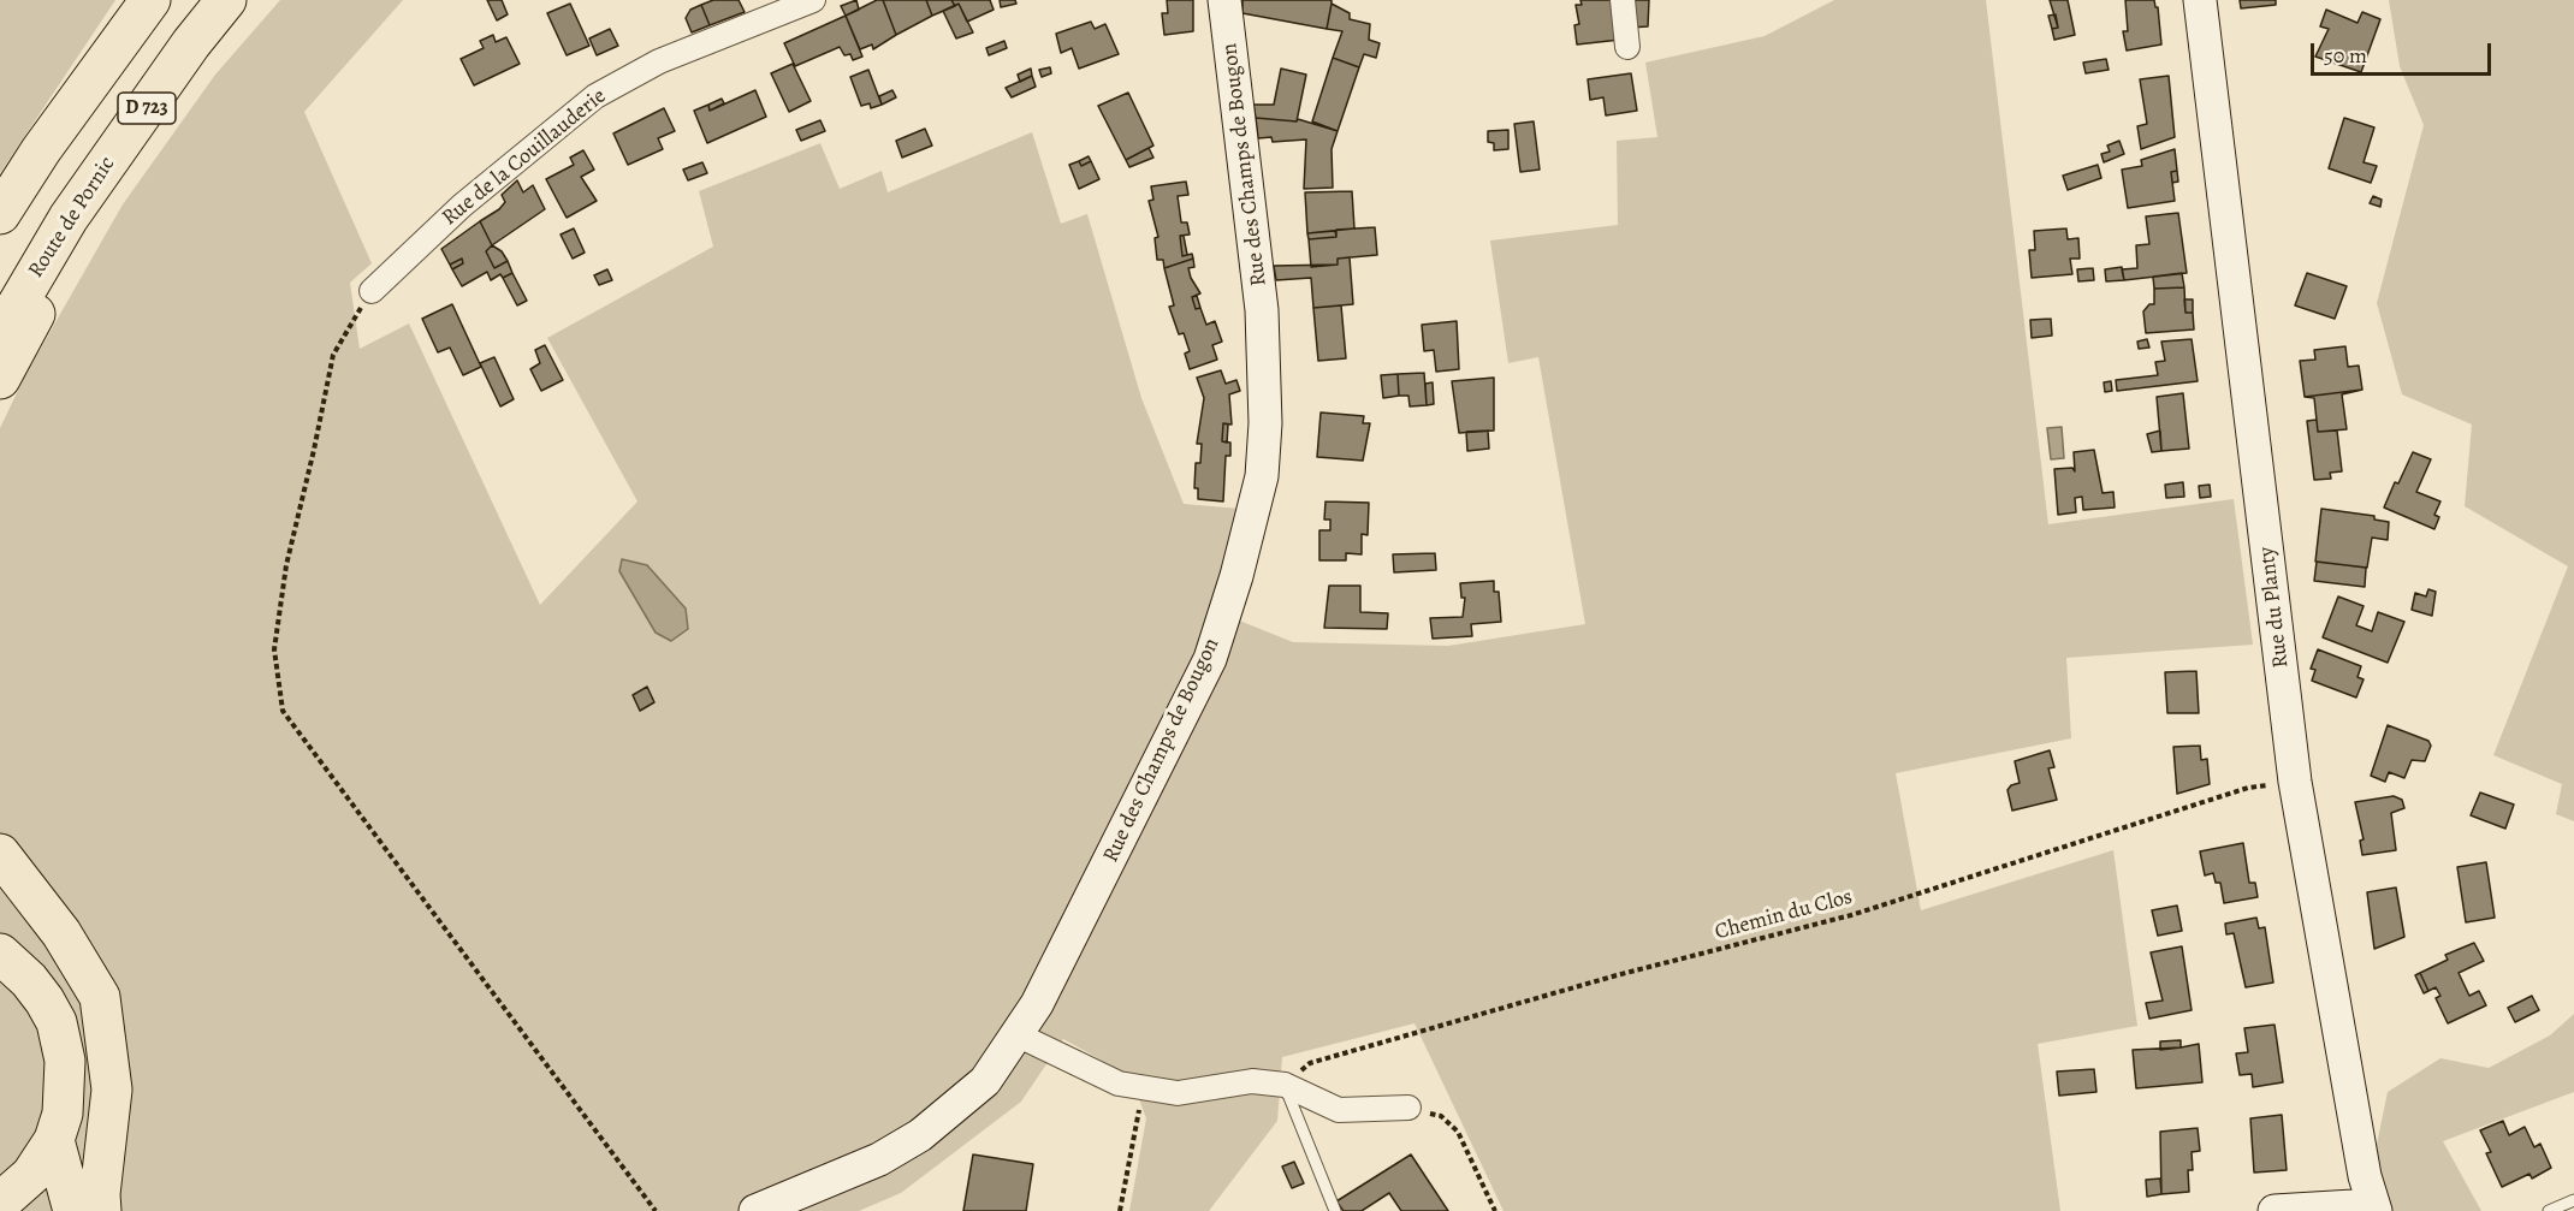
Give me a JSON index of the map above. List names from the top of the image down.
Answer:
{
  "streets": {
    "highway": ["D 723", "Route de Pornic"],
    "street": ["Rue de la Couillauderie", "Rue des Champs de Bougon", "Rue du Planty"],
    "path": ["Chemin du Clos"]
  },
  "crossings": [
    ["Rue du Planty", "Chemin du Clos"]
  ],
  "scale_bar": "50 m"
}
